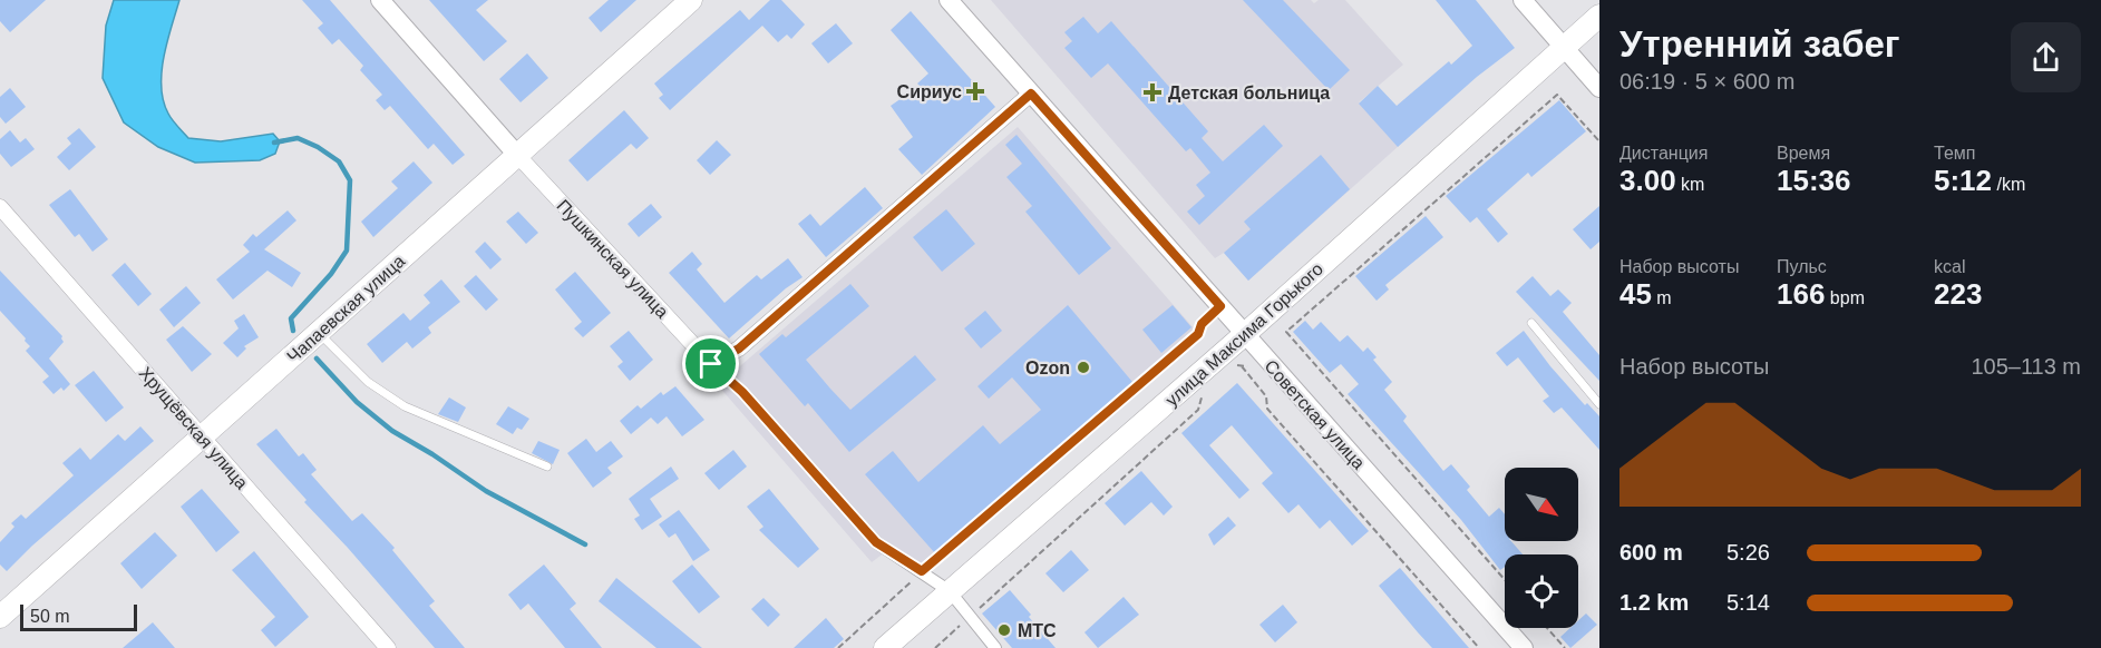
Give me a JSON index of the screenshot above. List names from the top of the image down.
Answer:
{
  "streets": {
    "main road": ["Чапаевская улица", "улица Максима Горького"],
    "street": ["Пушкинская улица", "Советская улица", "Хрущёвская улица"]
  },
  "crossings": [
    ["Пушкинская улица", "Чапаевская улица"],
    ["Пушкинская улица", "улица Максима Горького"],
    ["Чапаевская улица", "Хрущёвская улица"],
    ["улица Максима Горького", "Советская улица"]
  ],
  "places": {
    "health": ["Сириус", "Детская больница"],
    "other": ["Ozon", "МТС"]
  },
  "scale_bar": "50 m",
  "north": "bottom right",
  "page": {
    "heading": ["Утренний забег", "06:19 · 5 × 600 m"],
    "stats": [
      ["Дистанция", "3.00 km"],
      ["Время", "15:36"],
      ["Темп", "5:12 /km"],
      ["Набор высоты", "45 m"],
      ["Пульс", "166 bpm"],
      ["kcal", "223"]
    ],
    "chart": ["Набор высоты", "105–113 m"],
    "list": [
      {
        "name": "600 m",
        "note": "5:26"
      },
      {
        "name": "1.2 km",
        "note": "5:14"
      }
    ],
    "scale": "50 m"
  }
}
